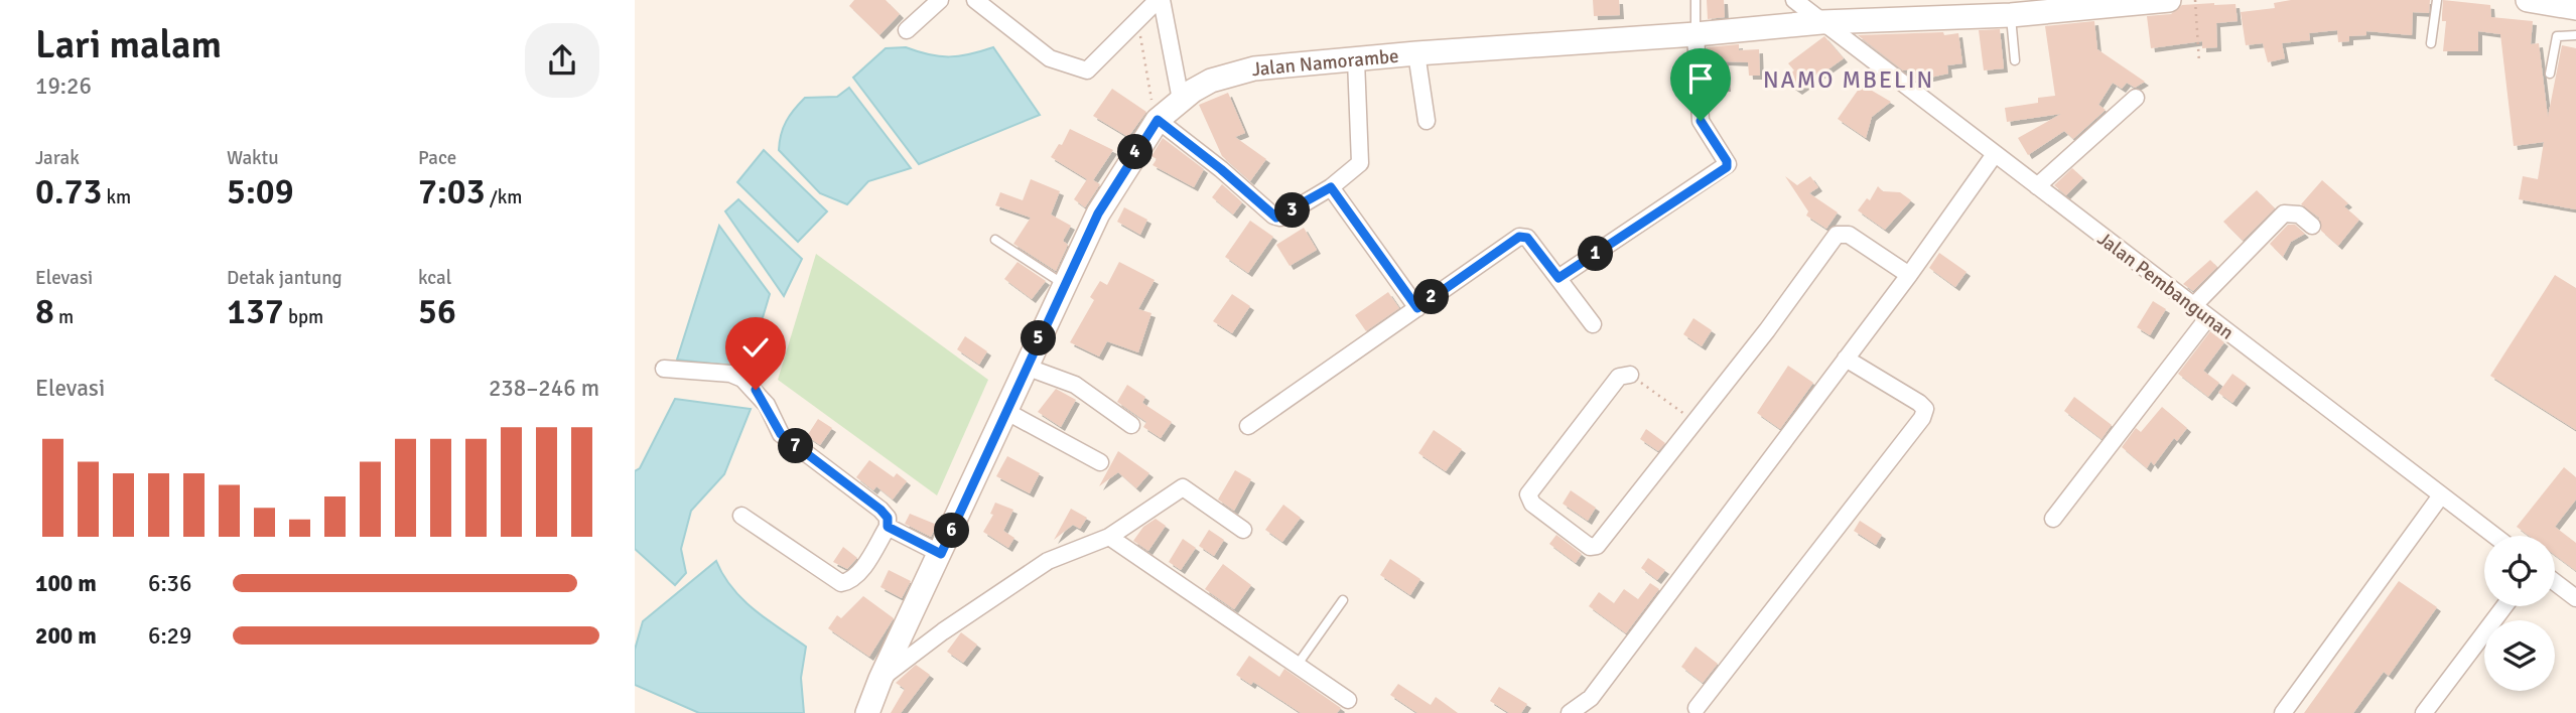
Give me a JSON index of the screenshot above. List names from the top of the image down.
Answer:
{
  "streets": {
    "main road": ["Jalan Namorambe"],
    "street": ["Jalan Pembangunan"]
  },
  "crossings": [
    ["Jalan Namorambe", "Jalan Pembangunan"]
  ],
  "districts": ["NAMO MBELIN"],
  "page": {
    "heading": ["Lari malam", "19:26"],
    "stats": [
      ["Jarak", "0.73 km"],
      ["Waktu", "5:09"],
      ["Pace", "7:03 /km"],
      ["Elevasi", "8 m"],
      ["Detak jantung", "137 bpm"],
      ["kcal", "56"]
    ],
    "pins": [
      "4",
      "3",
      "1",
      "2",
      "5",
      "7",
      "6"
    ],
    "chart": ["Elevasi", "238–246 m"],
    "list": [
      {
        "name": "100 m",
        "note": "6:36"
      },
      {
        "name": "200 m",
        "note": "6:29"
      }
    ]
  }
}
